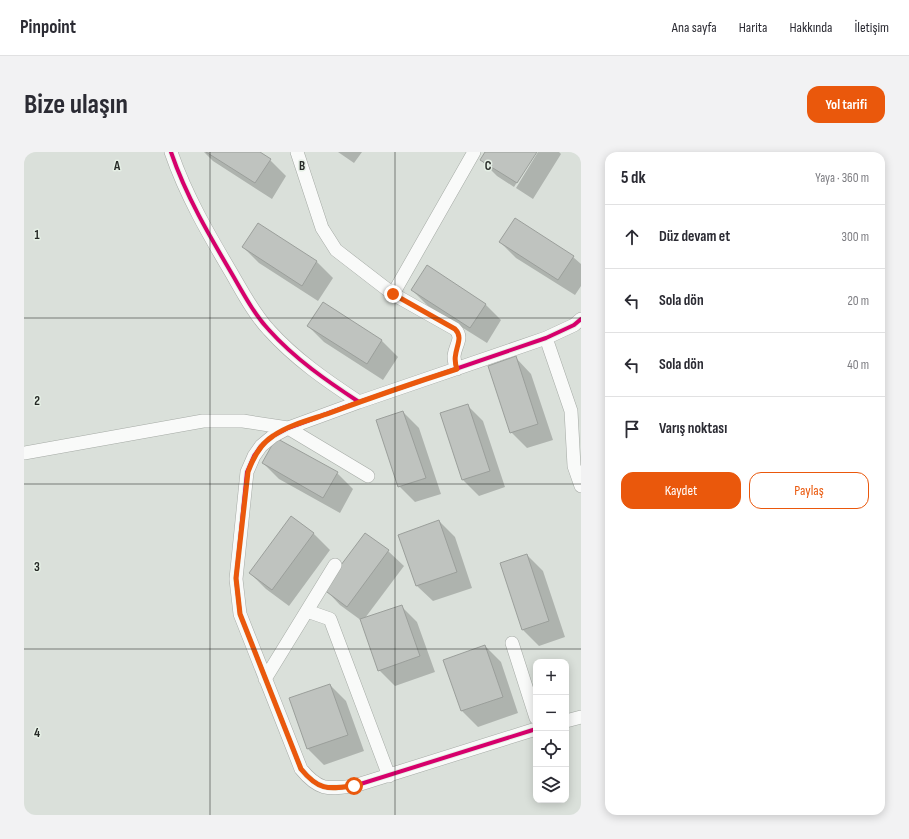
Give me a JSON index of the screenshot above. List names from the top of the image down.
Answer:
{
  "page": {
    "header": "Pinpoint",
    "nav": [
      "Ana sayfa",
      "Harita",
      "Hakkında",
      "İletişim"
    ],
    "buttons": [
      "Yol tarifi",
      ["Kaydet", "Paylaş"]
    ],
    "title": "Bize ulaşın",
    "heading": ["5 dk", "Yaya · 360 m"],
    "list": [
      ["Düz devam et", "300 m"],
      ["Sola dön", "20 m"],
      ["Sola dön", "40 m"],
      "Varış noktası"
    ],
    "map_buttons": ["+", "−"]
  },
  "grid": {
    "columns": ["A", "B", "C"],
    "rows": [
      "1",
      "2",
      "3",
      "4"
    ]
  }
}
